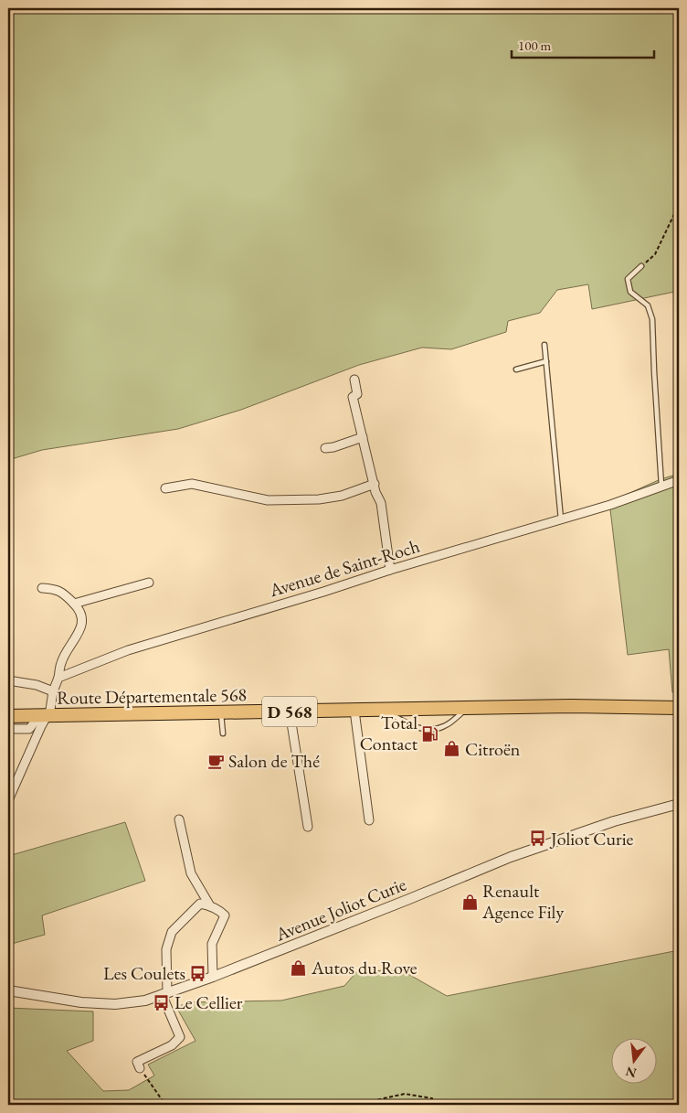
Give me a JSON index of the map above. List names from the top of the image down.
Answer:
{
  "streets": {
    "main road": ["Route Départementale 568", "D 568"],
    "street": ["Avenue de Saint-Roch", "Avenue Joliot Curie"]
  },
  "places": {
    "fuel station": ["Total Contact"],
    "shop": ["Citroën", "Renault Agence Fily", "Autos du Rove"],
    "cafe": ["Salon de Thé"],
    "bus stop": ["Joliot Curie", "Les Coulets", "Le Cellier"]
  },
  "scale_bar": "100 m",
  "north": "bottom"
}
